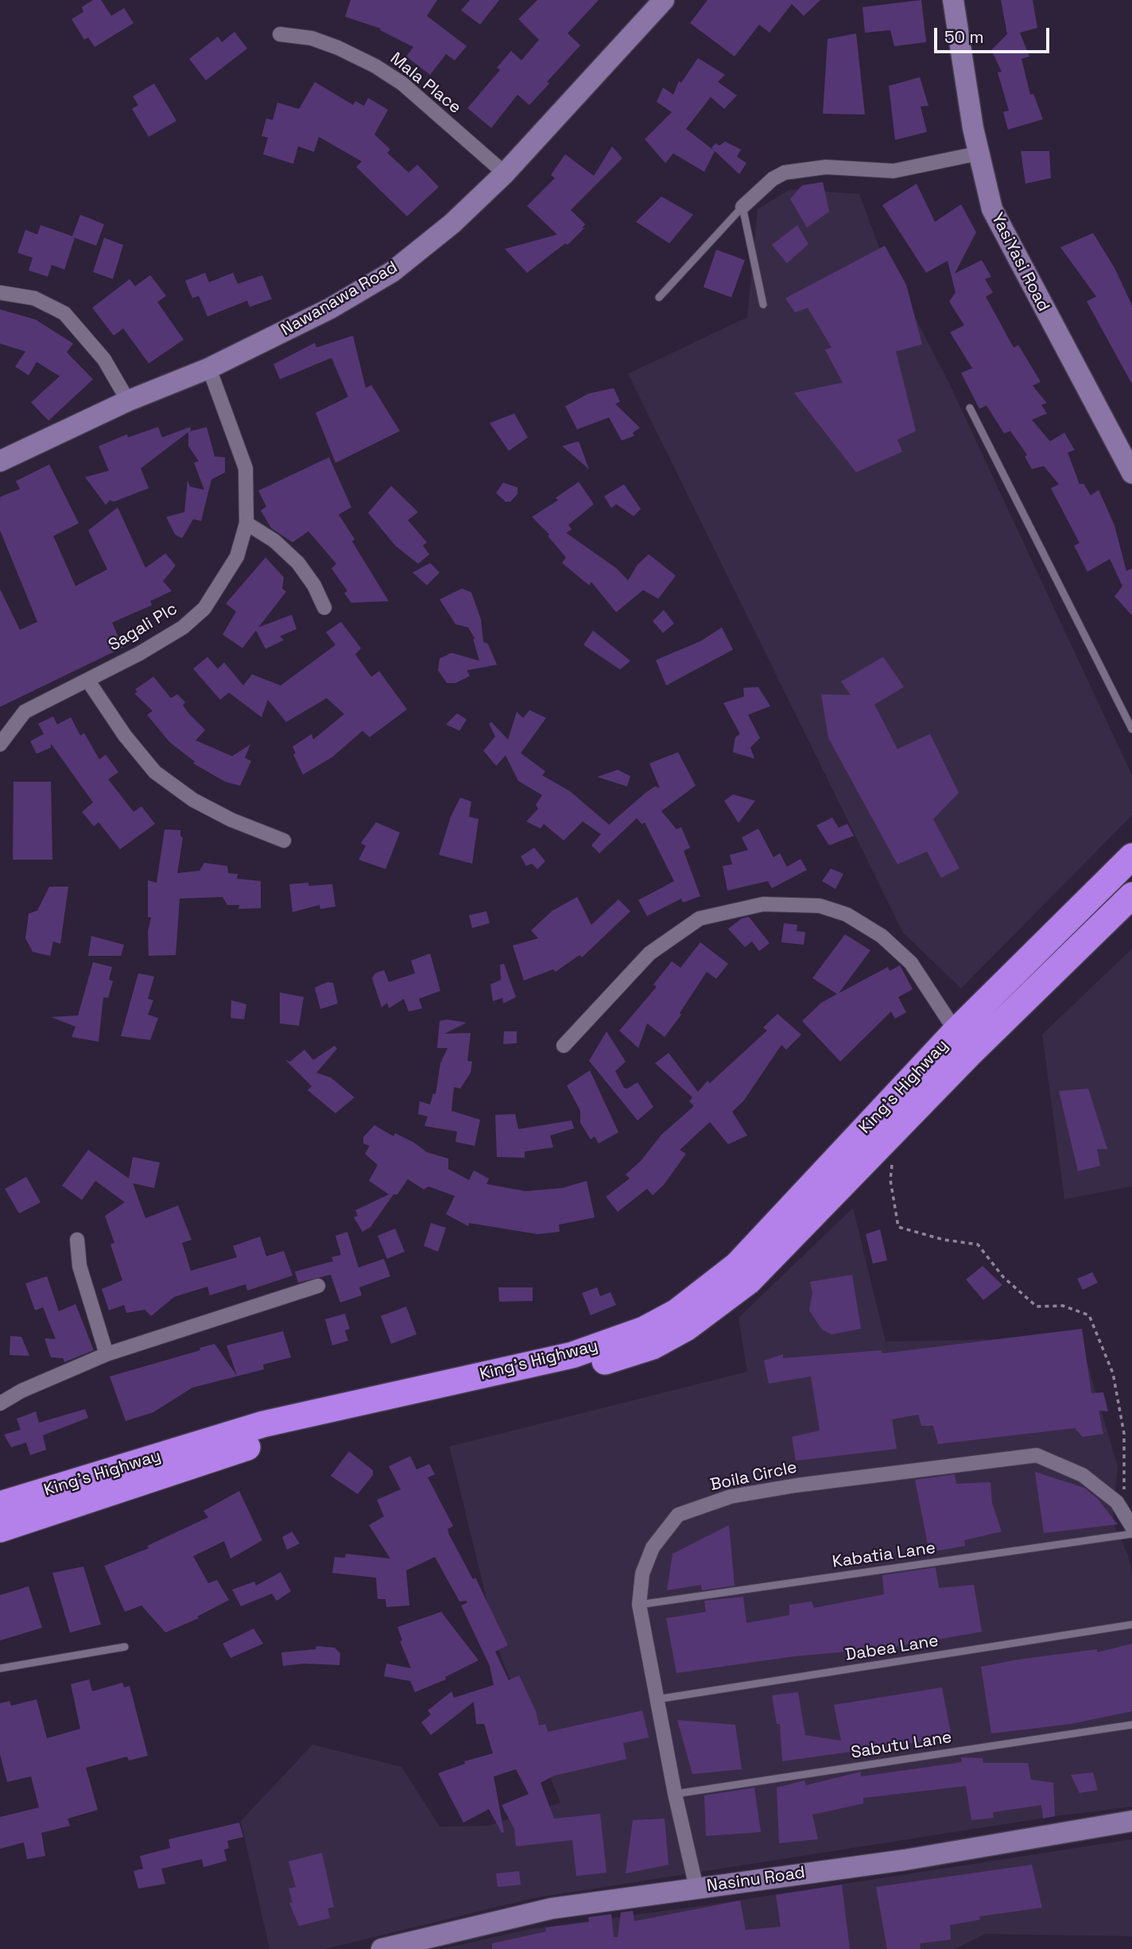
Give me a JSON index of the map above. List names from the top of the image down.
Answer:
{
  "streets": {
    "highway": ["King's Highway"],
    "street": [
      "Mala Place",
      "YasiYasi Road",
      "Nawanawa Road",
      "Sagali Plc",
      "Boila Circle",
      "Nasinu Road"
    ],
    "lane": ["Kabatia Lane", "Dabea Lane", "Sabutu Lane"]
  },
  "crossings": [
    ["Mala Place", "Nawanawa Road"],
    ["Nawanawa Road", "Sagali Plc"],
    ["Boila Circle", "Kabatia Lane"],
    ["Boila Circle", "Dabea Lane"],
    ["Boila Circle", "Sabutu Lane"],
    ["Boila Circle", "Nasinu Road"]
  ],
  "scale_bar": "50 m"
}
